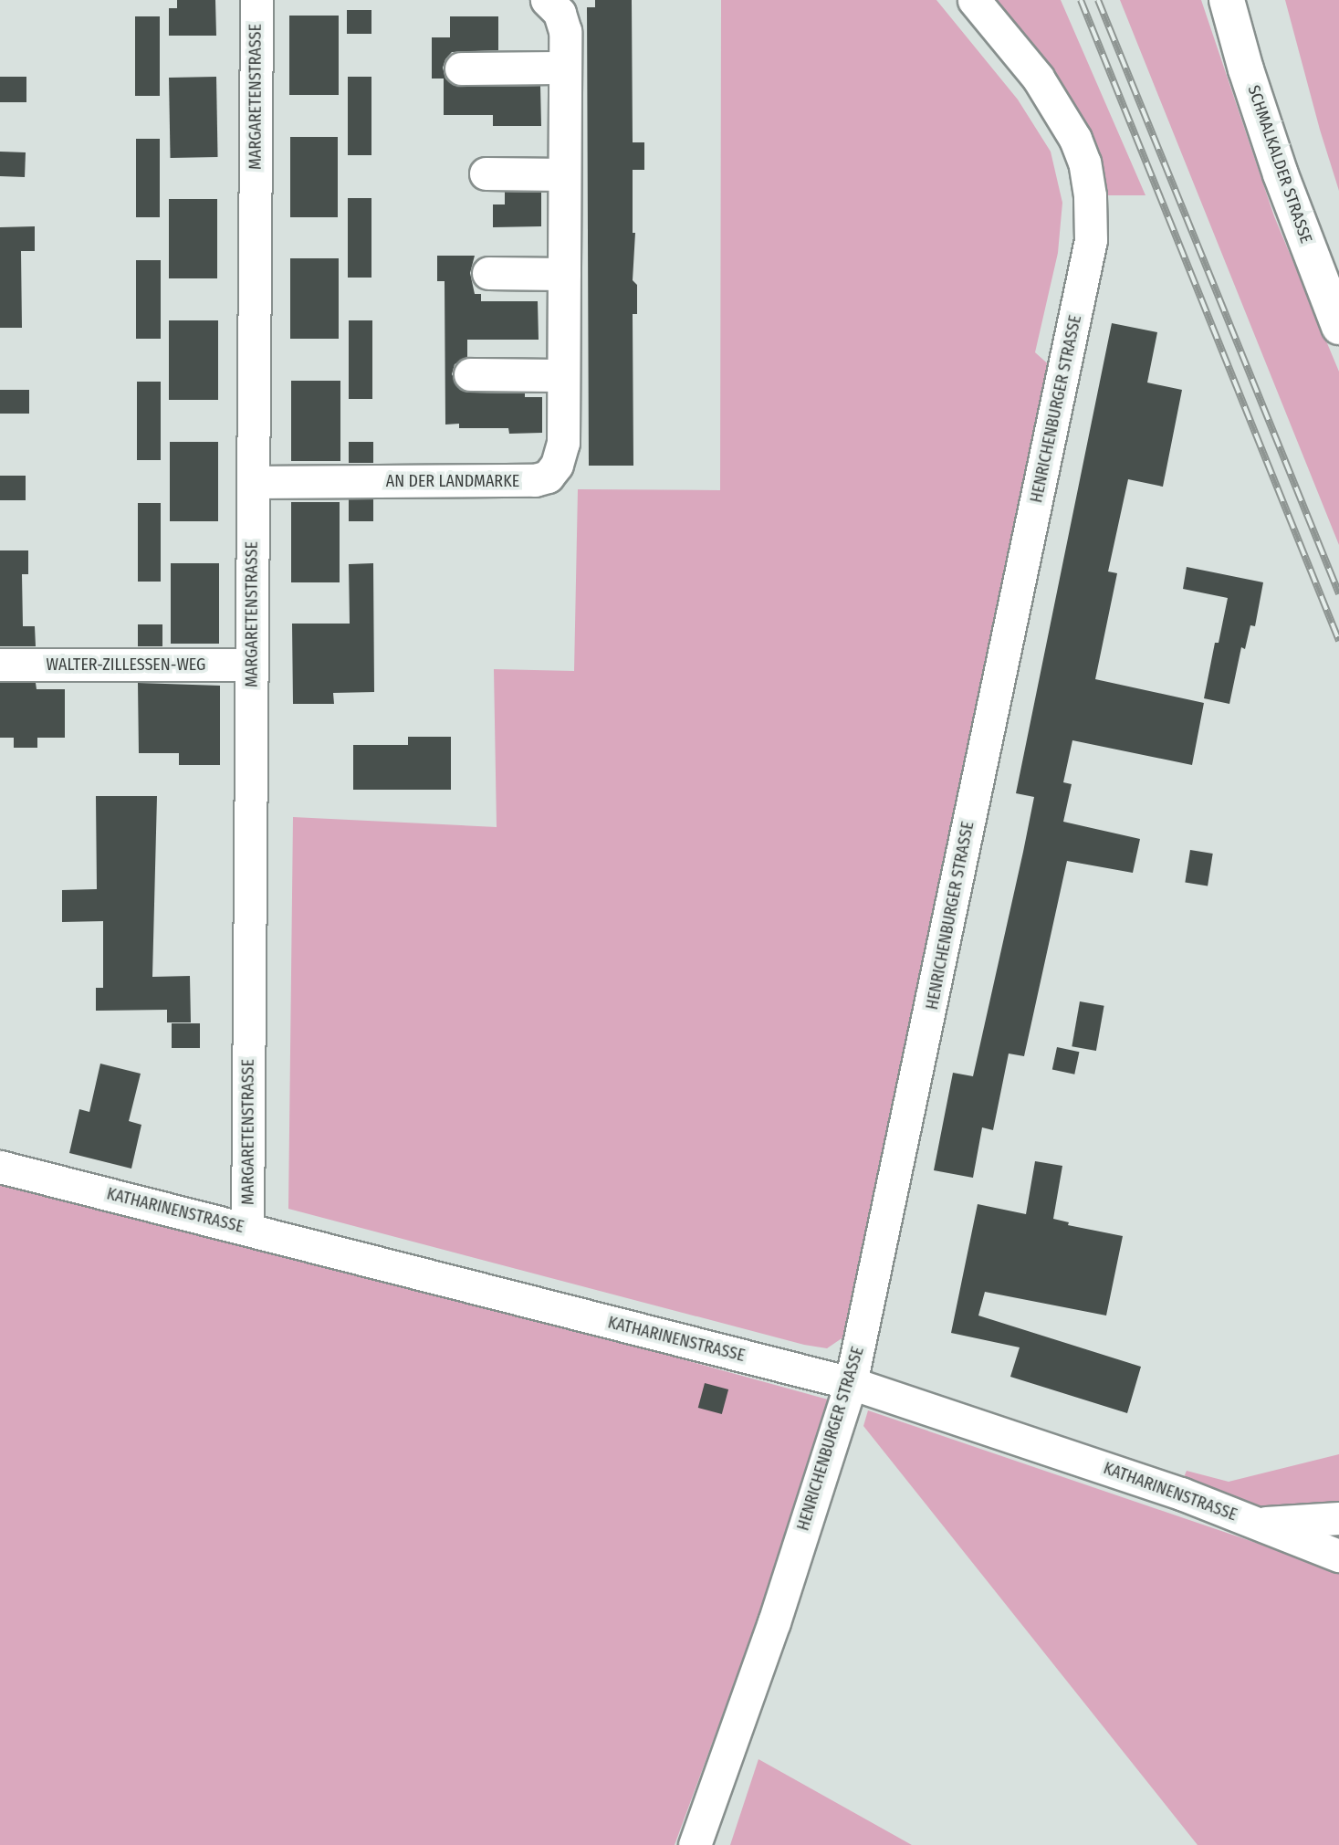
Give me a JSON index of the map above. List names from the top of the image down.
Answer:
{
  "streets": {
    "main road": ["SCHMALKALDER STRASSE"],
    "street": [
      "MARGARETENSTRASSE",
      "HENRICHENBURGER STRASSE",
      "AN DER LANDMARKE",
      "WALTER-ZILLESSEN-WEG",
      "KATHARINENSTRASSE"
    ]
  },
  "crossings": [
    ["MARGARETENSTRASSE", "AN DER LANDMARKE"],
    ["MARGARETENSTRASSE", "WALTER-ZILLESSEN-WEG"],
    ["MARGARETENSTRASSE", "KATHARINENSTRASSE"],
    ["HENRICHENBURGER STRASSE", "KATHARINENSTRASSE"]
  ]
}
